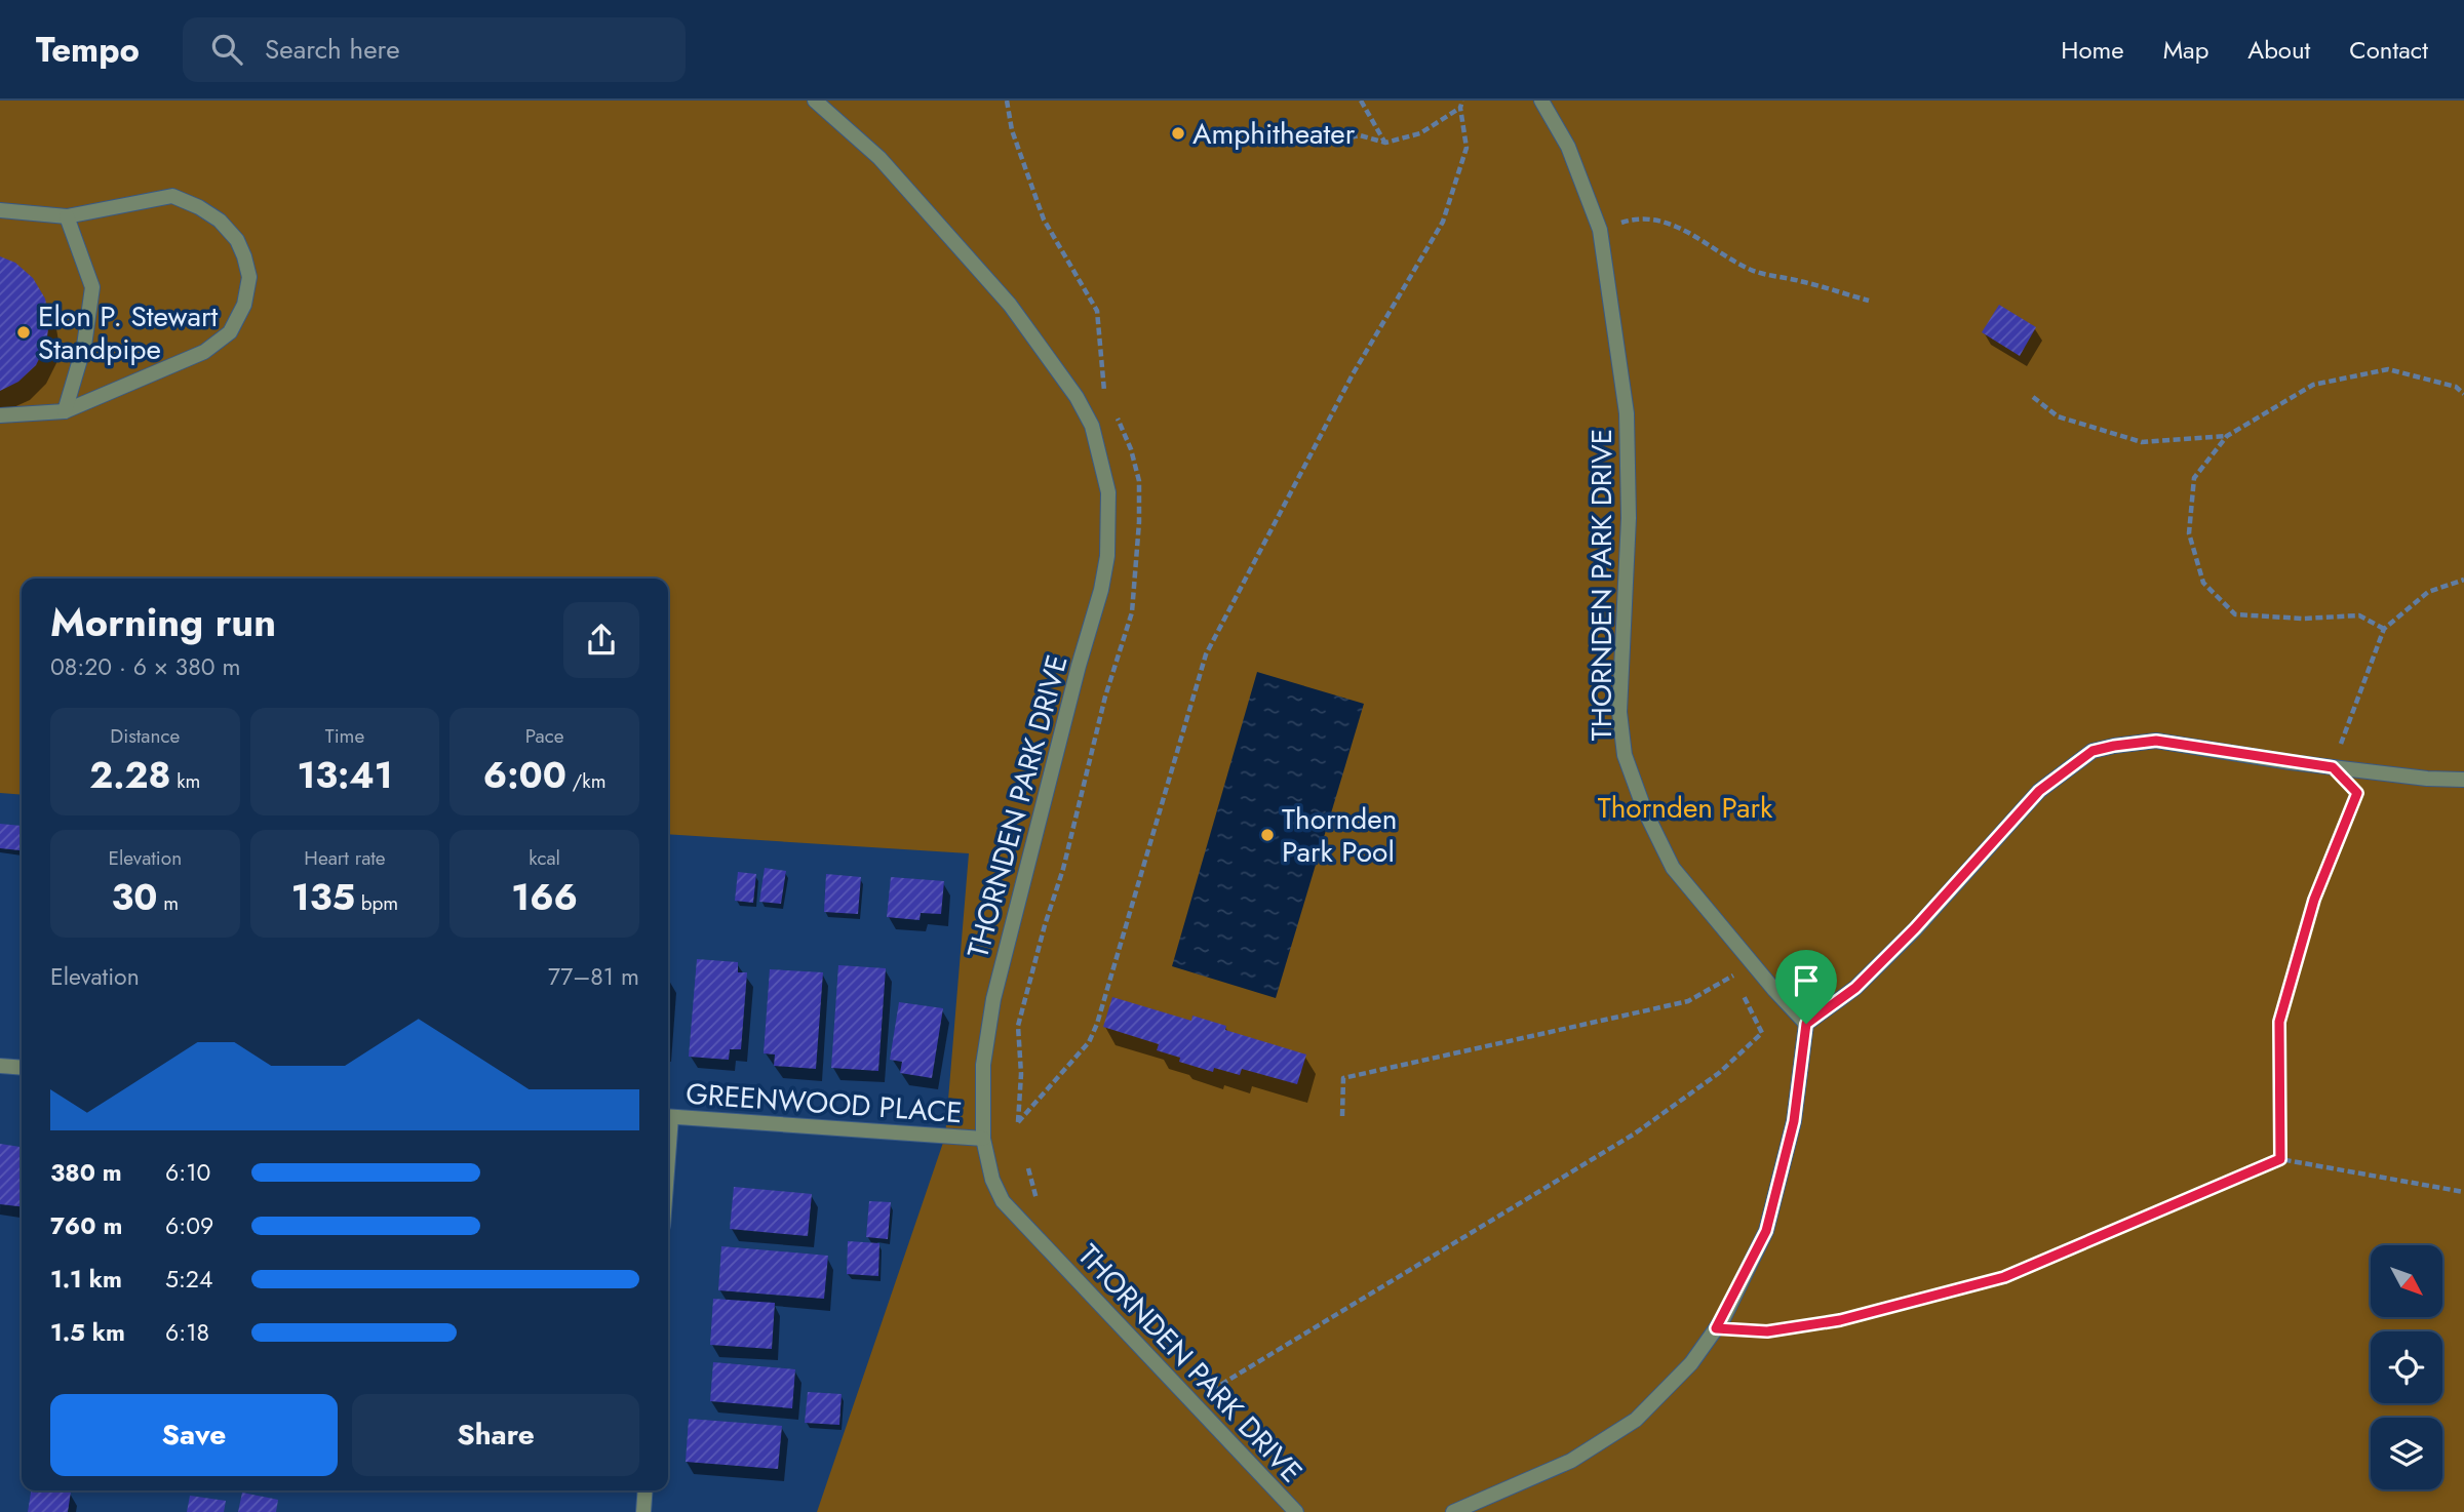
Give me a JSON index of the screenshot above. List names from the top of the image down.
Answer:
{
  "streets": {
    "street": ["THORNDEN PARK DRIVE", "GREENWOOD PLACE"]
  },
  "crossings": [
    ["THORNDEN PARK DRIVE", "GREENWOOD PLACE"]
  ],
  "parks": ["Thornden Park"],
  "places": ["Amphitheater", "Elon P. Stewart Standpipe", "Thornden Park Pool"],
  "north": "bottom right",
  "page": {
    "header": "Tempo",
    "search": "Search here",
    "nav": [
      "Home",
      "Map",
      "About",
      "Contact"
    ],
    "heading": ["Morning run", "08:20 · 6 × 380 m"],
    "stats": [
      ["Distance", "2.28 km"],
      ["Time", "13:41"],
      ["Pace", "6:00 /km"],
      ["Elevation", "30 m"],
      ["Heart rate", "135 bpm"],
      ["kcal", "166"]
    ],
    "chart": ["Elevation", "77–81 m"],
    "list": [
      {
        "name": "380 m",
        "note": "6:10"
      },
      {
        "name": "760 m",
        "note": "6:09"
      },
      {
        "name": "1.1 km",
        "note": "5:24"
      },
      {
        "name": "1.5 km",
        "note": "6:18"
      }
    ],
    "buttons": ["Save", "Share"]
  }
}
